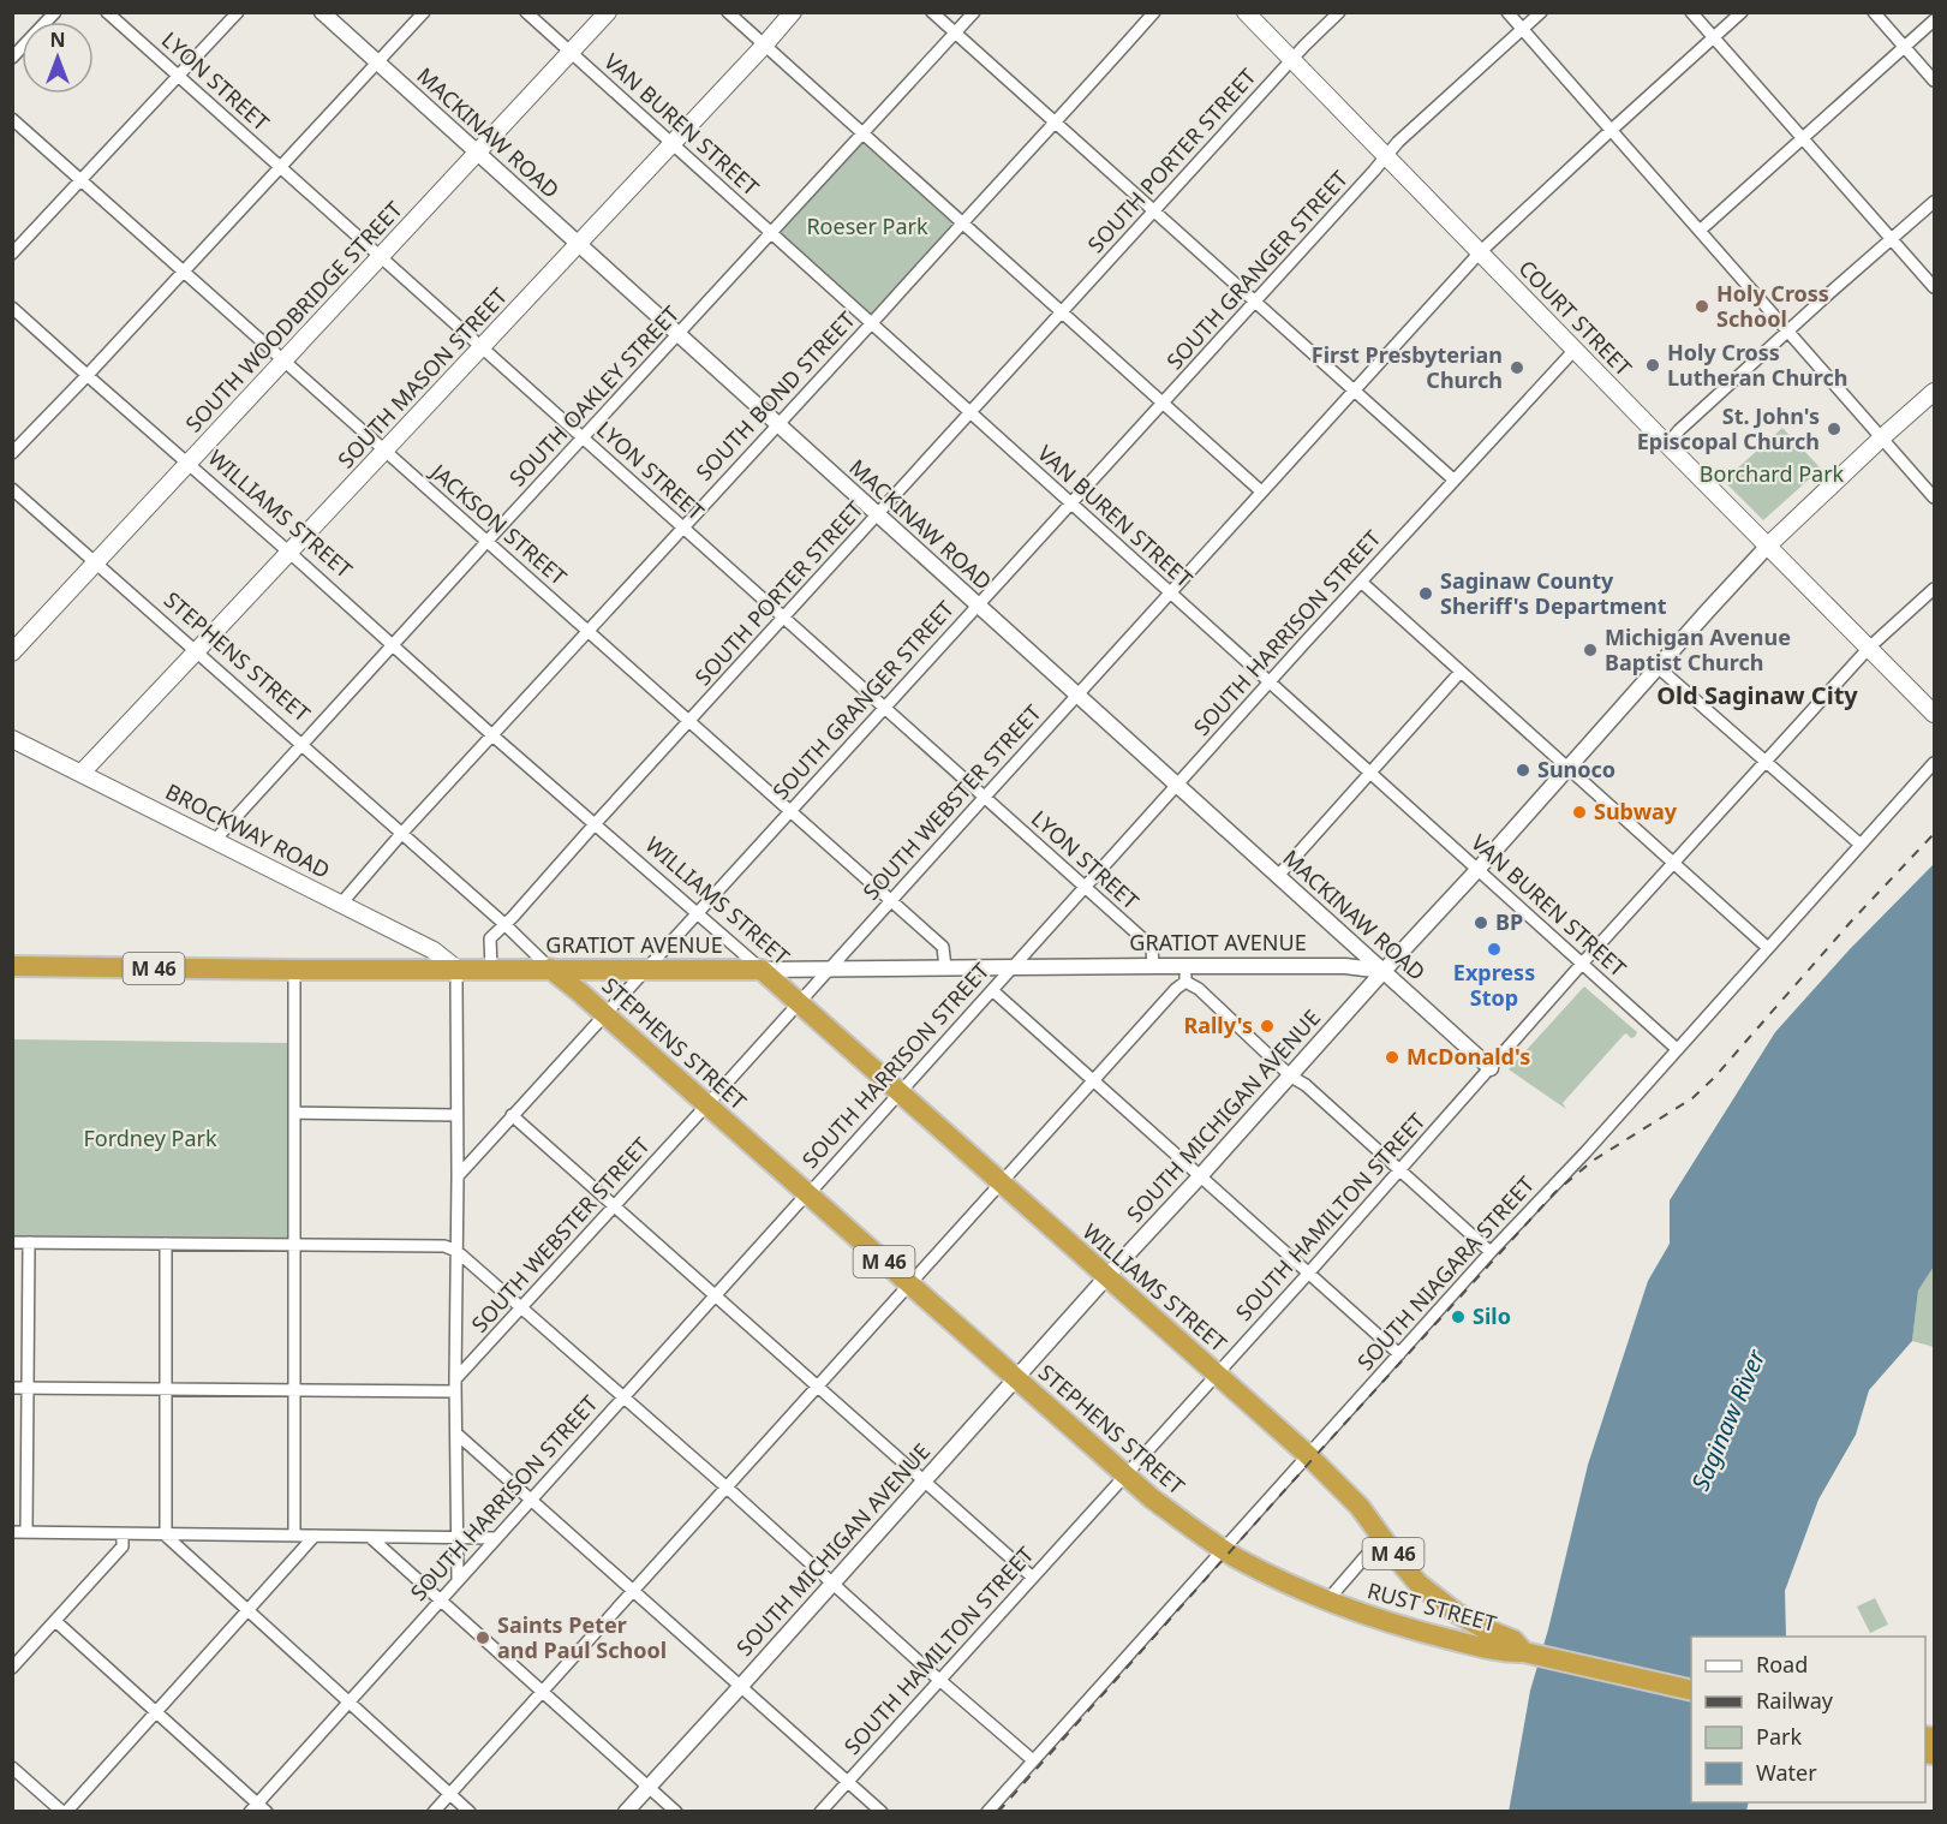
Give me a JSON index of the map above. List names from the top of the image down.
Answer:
{
  "streets": {
    "highway": [
      "WILLIAMS STREET",
      "STEPHENS STREET",
      "GRATIOT AVENUE",
      "M 46",
      "RUST STREET"
    ],
    "main road": [
      "SOUTH WOODBRIDGE STREET",
      "COURT STREET",
      "SOUTH MASON STREET",
      "BROCKWAY ROAD"
    ],
    "street": [
      "LYON STREET",
      "VAN BUREN STREET",
      "MACKINAW ROAD",
      "SOUTH PORTER STREET",
      "SOUTH GRANGER STREET",
      "SOUTH OAKLEY STREET",
      "SOUTH BOND STREET",
      "JACKSON STREET",
      "SOUTH HARRISON STREET",
      "SOUTH WEBSTER STREET",
      "SOUTH MICHIGAN AVENUE",
      "SOUTH HAMILTON STREET",
      "SOUTH NIAGARA STREET"
    ]
  },
  "crossings": [
    ["LYON STREET", "SOUTH PORTER STREET"],
    ["LYON STREET", "SOUTH GRANGER STREET"],
    ["LYON STREET", "SOUTH WOODBRIDGE STREET"],
    ["LYON STREET", "SOUTH MASON STREET"],
    ["LYON STREET", "SOUTH OAKLEY STREET"],
    ["LYON STREET", "SOUTH BOND STREET"],
    ["LYON STREET", "SOUTH HARRISON STREET"],
    ["LYON STREET", "SOUTH WEBSTER STREET"],
    ["LYON STREET", "GRATIOT AVENUE"],
    ["VAN BUREN STREET", "SOUTH PORTER STREET"],
    ["VAN BUREN STREET", "SOUTH GRANGER STREET"],
    ["VAN BUREN STREET", "SOUTH WOODBRIDGE STREET"],
    ["VAN BUREN STREET", "SOUTH MASON STREET"],
    ["VAN BUREN STREET", "SOUTH OAKLEY STREET"],
    ["VAN BUREN STREET", "SOUTH BOND STREET"],
    ["VAN BUREN STREET", "SOUTH HARRISON STREET"],
    ["VAN BUREN STREET", "SOUTH WEBSTER STREET"],
    ["VAN BUREN STREET", "SOUTH MICHIGAN AVENUE"],
    ["VAN BUREN STREET", "SOUTH HAMILTON STREET"],
    ["VAN BUREN STREET", "SOUTH NIAGARA STREET"],
    ["MACKINAW ROAD", "SOUTH PORTER STREET"],
    ["MACKINAW ROAD", "SOUTH GRANGER STREET"],
    ["MACKINAW ROAD", "SOUTH WOODBRIDGE STREET"],
    ["MACKINAW ROAD", "SOUTH MASON STREET"],
    ["MACKINAW ROAD", "SOUTH OAKLEY STREET"],
    ["MACKINAW ROAD", "SOUTH BOND STREET"],
    ["MACKINAW ROAD", "SOUTH HARRISON STREET"],
    ["MACKINAW ROAD", "SOUTH WEBSTER STREET"],
    ["MACKINAW ROAD", "GRATIOT AVENUE"],
    ["MACKINAW ROAD", "SOUTH MICHIGAN AVENUE"],
    ["MACKINAW ROAD", "SOUTH HAMILTON STREET"],
    ["SOUTH PORTER STREET", "COURT STREET"],
    ["SOUTH PORTER STREET", "WILLIAMS STREET"],
    ["SOUTH PORTER STREET", "JACKSON STREET"],
    ["SOUTH PORTER STREET", "STEPHENS STREET"],
    ["SOUTH PORTER STREET", "GRATIOT AVENUE"],
    ["SOUTH GRANGER STREET", "COURT STREET"],
    ["SOUTH GRANGER STREET", "WILLIAMS STREET"],
    ["SOUTH GRANGER STREET", "JACKSON STREET"],
    ["SOUTH GRANGER STREET", "STEPHENS STREET"],
    ["SOUTH GRANGER STREET", "GRATIOT AVENUE"],
    ["SOUTH WOODBRIDGE STREET", "WILLIAMS STREET"],
    ["SOUTH WOODBRIDGE STREET", "JACKSON STREET"],
    ["SOUTH WOODBRIDGE STREET", "STEPHENS STREET"],
    ["COURT STREET", "SOUTH HARRISON STREET"],
    ["COURT STREET", "SOUTH WEBSTER STREET"],
    ["COURT STREET", "SOUTH MICHIGAN AVENUE"],
    ["COURT STREET", "SOUTH HAMILTON STREET"],
    ["SOUTH MASON STREET", "WILLIAMS STREET"],
    ["SOUTH MASON STREET", "JACKSON STREET"],
    ["SOUTH MASON STREET", "STEPHENS STREET"],
    ["SOUTH MASON STREET", "BROCKWAY ROAD"],
    ["SOUTH OAKLEY STREET", "WILLIAMS STREET"],
    ["SOUTH OAKLEY STREET", "JACKSON STREET"],
    ["SOUTH OAKLEY STREET", "STEPHENS STREET"],
    ["SOUTH OAKLEY STREET", "BROCKWAY ROAD"],
    ["SOUTH BOND STREET", "WILLIAMS STREET"],
    ["SOUTH BOND STREET", "JACKSON STREET"],
    ["SOUTH BOND STREET", "STEPHENS STREET"],
    ["SOUTH BOND STREET", "BROCKWAY ROAD"],
    ["WILLIAMS STREET", "SOUTH HARRISON STREET"],
    ["WILLIAMS STREET", "SOUTH WEBSTER STREET"],
    ["WILLIAMS STREET", "GRATIOT AVENUE"],
    ["WILLIAMS STREET", "M 46"],
    ["WILLIAMS STREET", "SOUTH MICHIGAN AVENUE"],
    ["WILLIAMS STREET", "SOUTH HAMILTON STREET"],
    ["WILLIAMS STREET", "SOUTH NIAGARA STREET"],
    ["WILLIAMS STREET", "RUST STREET"],
    ["JACKSON STREET", "SOUTH WEBSTER STREET"],
    ["JACKSON STREET", "GRATIOT AVENUE"],
    ["SOUTH HARRISON STREET", "STEPHENS STREET"],
    ["SOUTH HARRISON STREET", "GRATIOT AVENUE"],
    ["STEPHENS STREET", "SOUTH WEBSTER STREET"],
    ["STEPHENS STREET", "GRATIOT AVENUE"],
    ["STEPHENS STREET", "SOUTH MICHIGAN AVENUE"],
    ["STEPHENS STREET", "SOUTH HAMILTON STREET"],
    ["STEPHENS STREET", "SOUTH NIAGARA STREET"],
    ["STEPHENS STREET", "RUST STREET"],
    ["SOUTH WEBSTER STREET", "GRATIOT AVENUE"],
    ["BROCKWAY ROAD", "GRATIOT AVENUE"],
    ["GRATIOT AVENUE", "SOUTH MICHIGAN AVENUE"],
    ["M 46", "RUST STREET"]
  ],
  "districts": ["Old Saginaw City"],
  "water": ["Saginaw River"],
  "parks": ["Roeser Park", "Borchard Park", "Fordney Park"],
  "places": [
    "Holy Cross School",
    "Holy Cross Lutheran Church",
    "First Presbyterian Church",
    "St. John's Episcopal Church",
    "Saginaw County Sheriff's Department",
    "Michigan Avenue Baptist Church",
    "Sunoco",
    "Subway",
    "BP",
    "Express Stop",
    "Rally's",
    "McDonald's",
    "Silo",
    "Saints Peter and Paul School"
  ],
  "legend": [
    "Road",
    "Railway",
    "Park",
    "Water"
  ],
  "north": "top"
}
